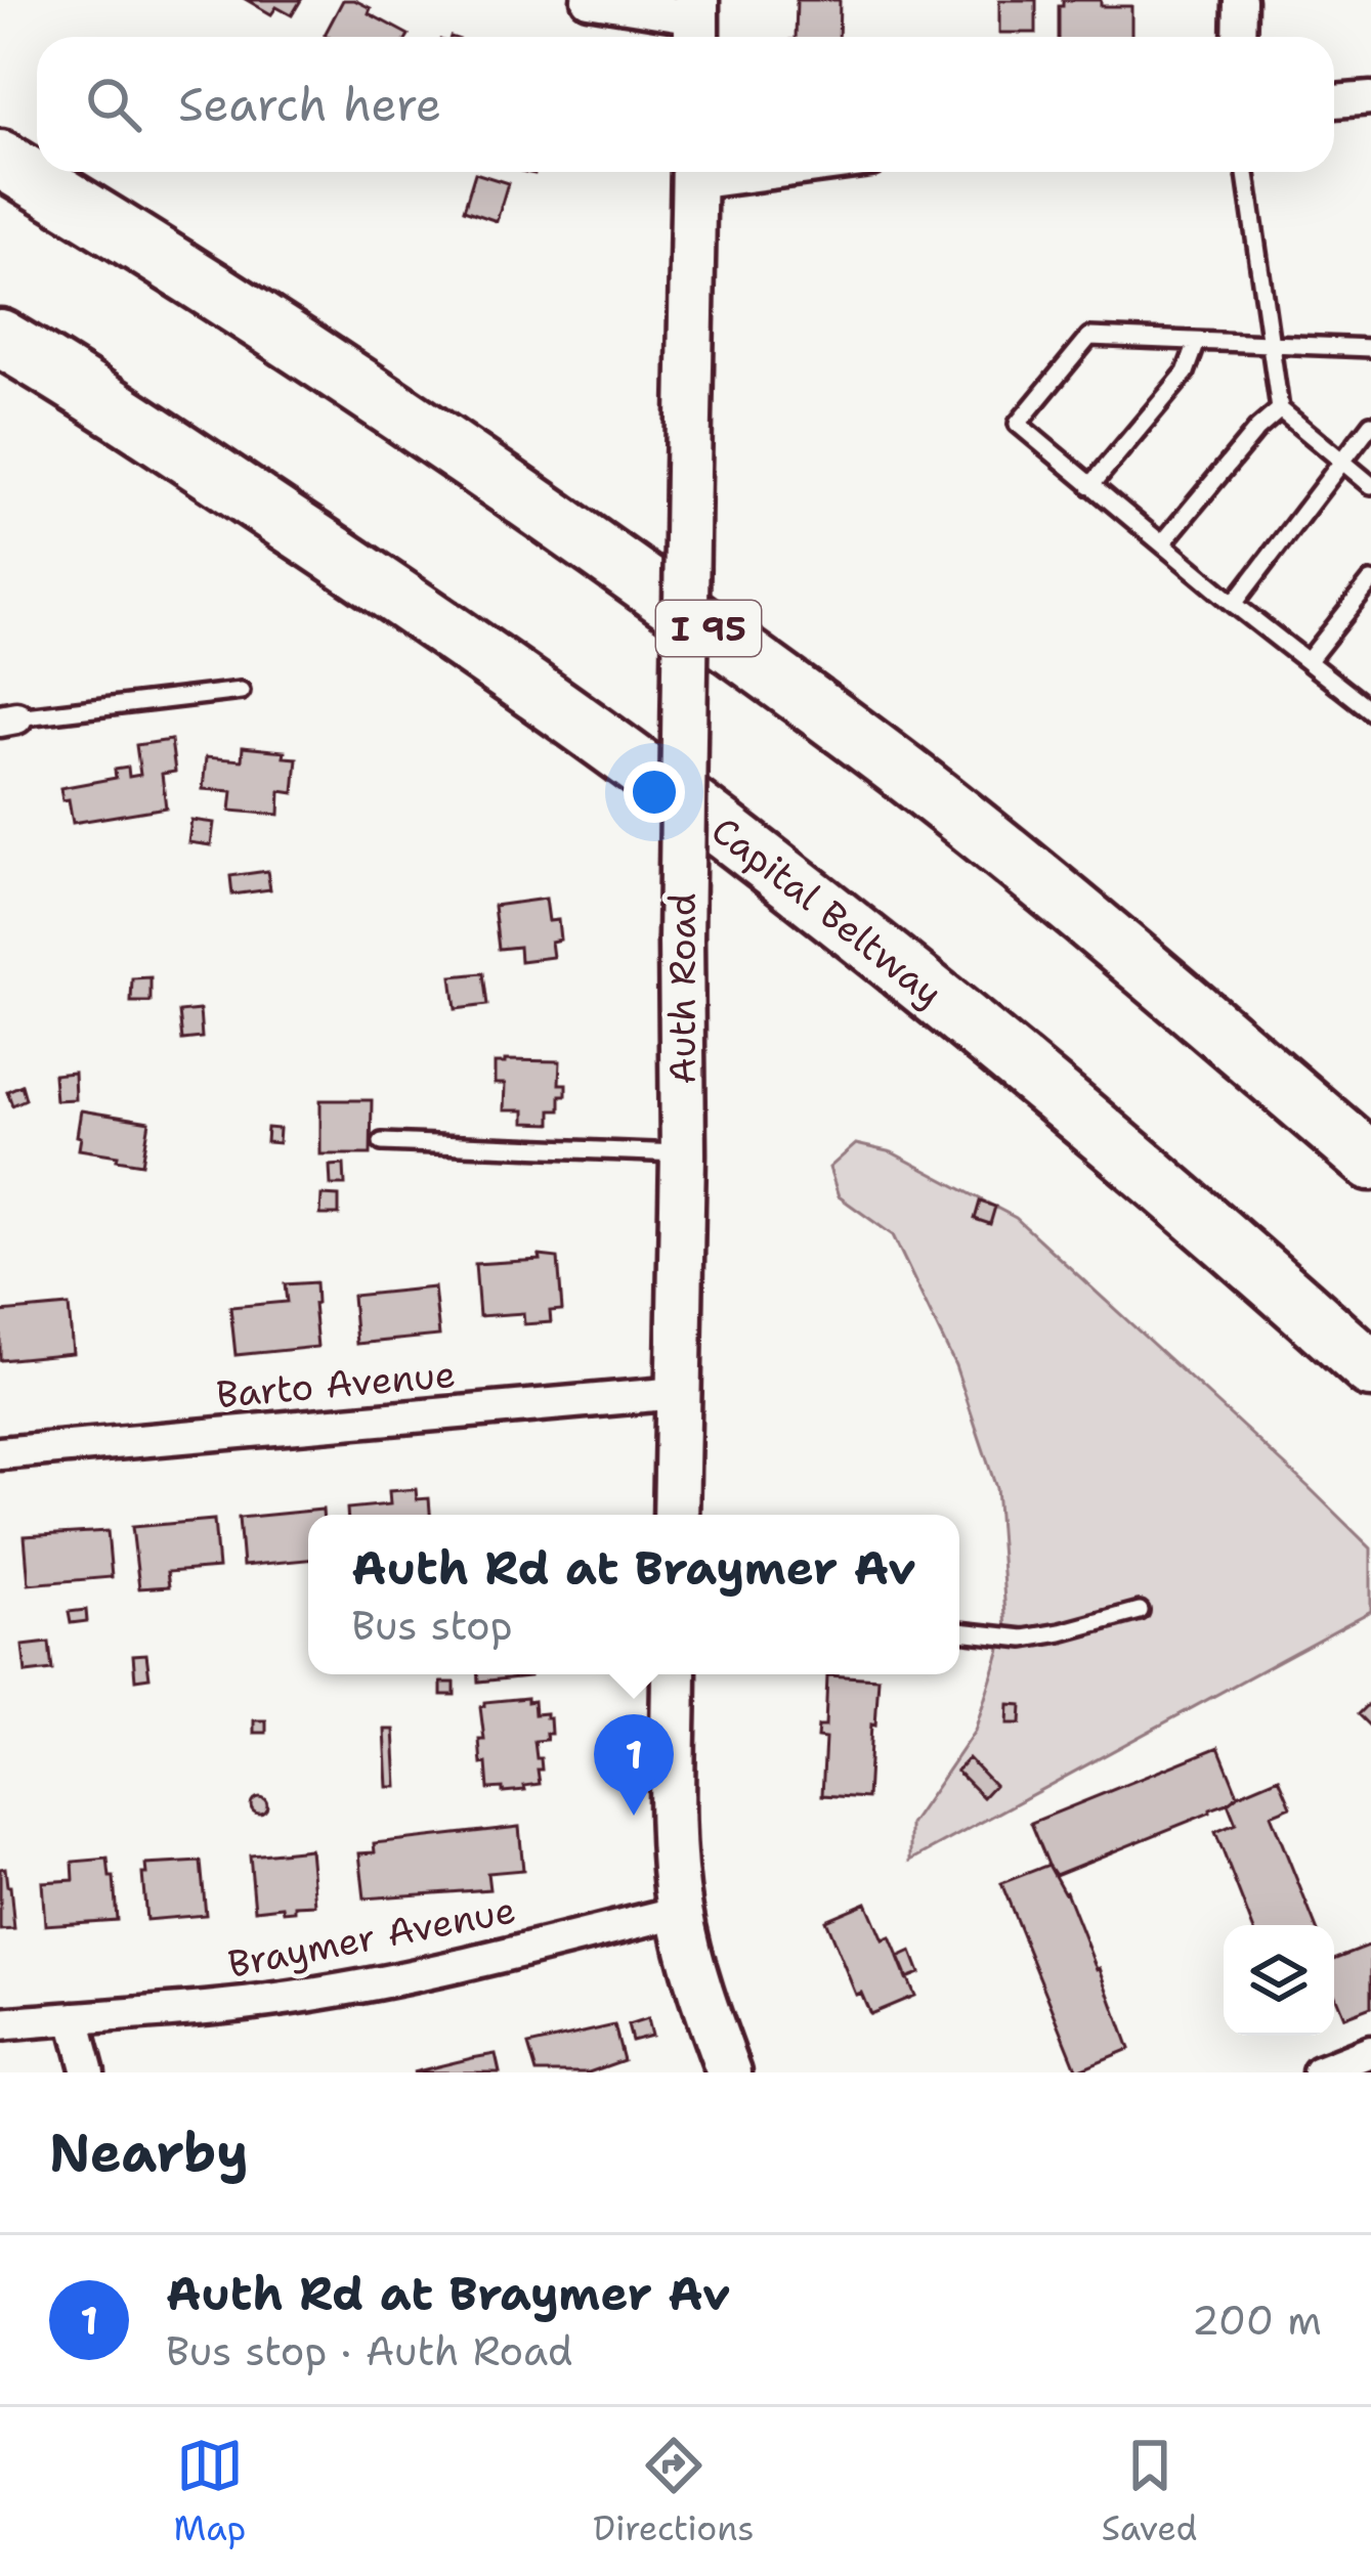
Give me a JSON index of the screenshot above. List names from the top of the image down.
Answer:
{
  "streets": {
    "highway": ["I 95", "Capital Beltway"],
    "main road": ["Auth Road"],
    "street": ["Barto Avenue", "Braymer Avenue"]
  },
  "crossings": [
    ["Auth Road", "Barto Avenue"]
  ],
  "page": {
    "search": "Search here",
    "popup": ["Auth Rd at Braymer Av", "Bus stop"],
    "pins": "1",
    "heading": "Nearby",
    "list": [
      {
        "mark": "1",
        "name": "Auth Rd at Braymer Av",
        "note": "Bus stop · Auth Road",
        "value": "200 m"
      }
    ],
    "nav": ["Map", "Directions", "Saved"]
  }
}
